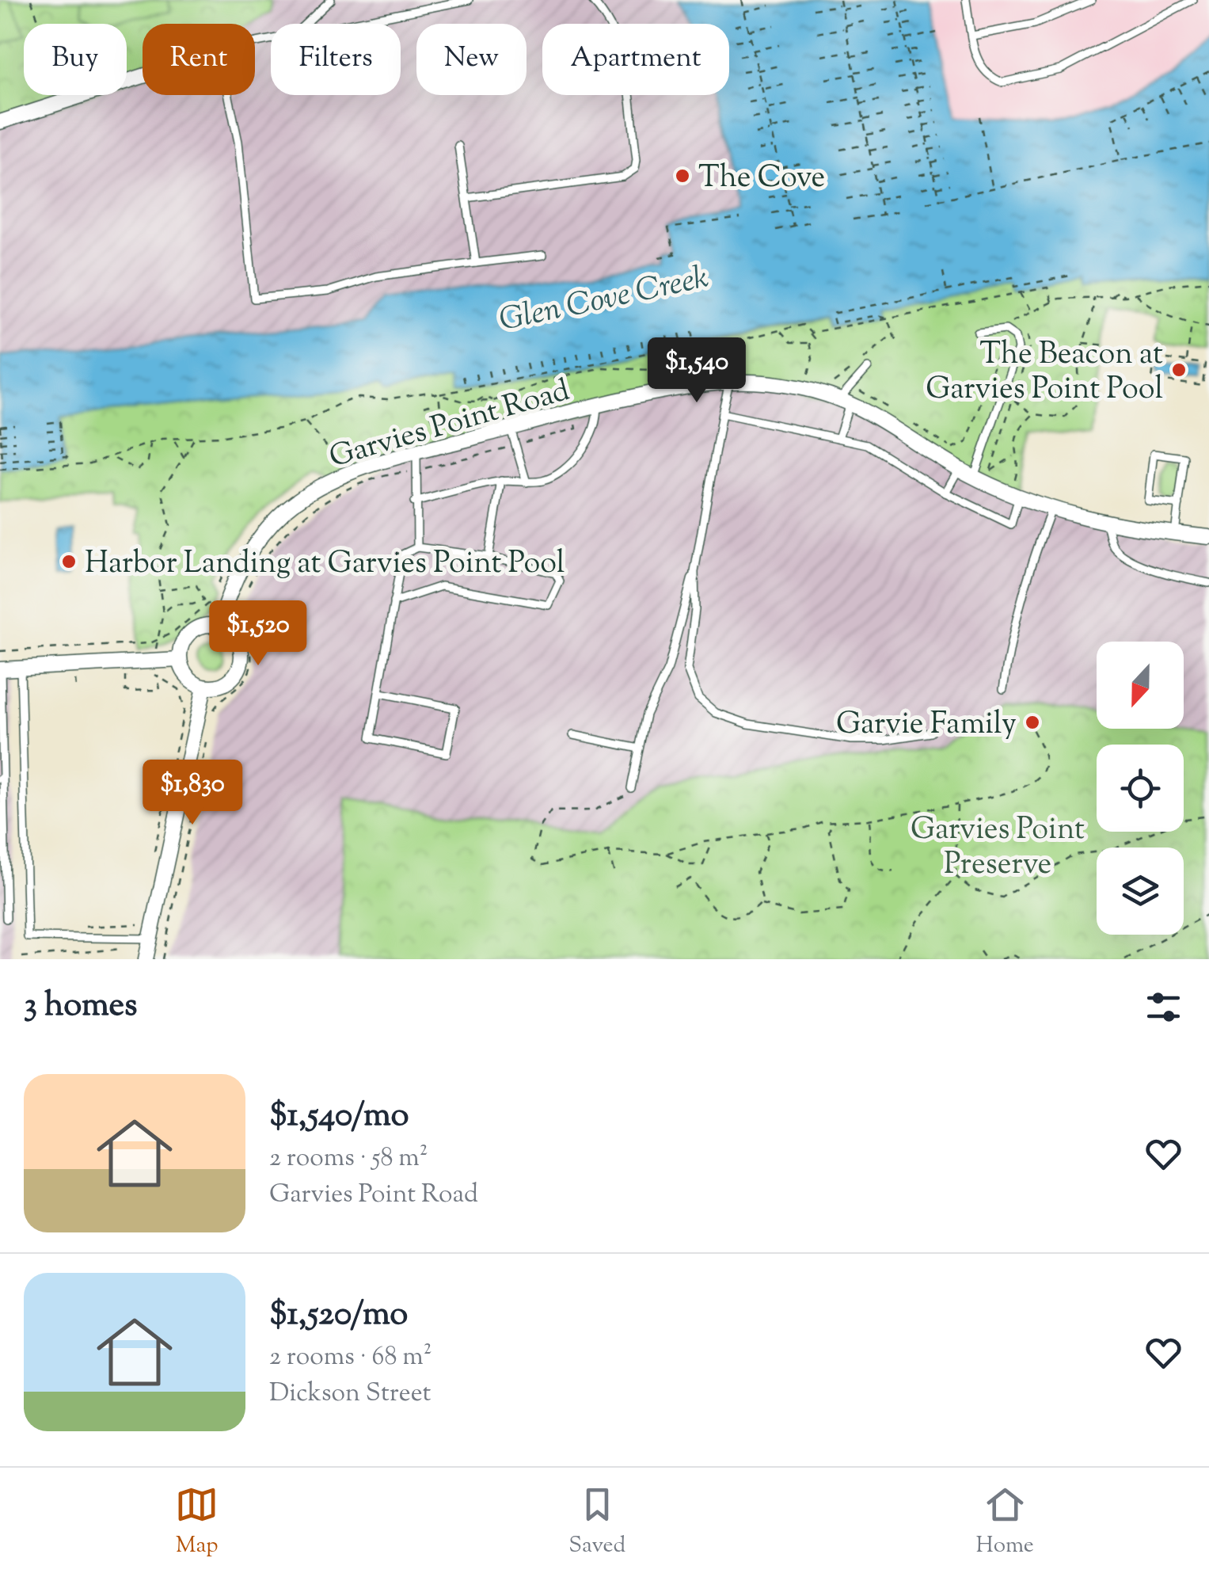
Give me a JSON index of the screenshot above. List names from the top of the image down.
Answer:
{
  "streets": {
    "street": ["Garvies Point Road"]
  },
  "water": ["Glen Cove Creek"],
  "parks": ["Garvies Point Preserve"],
  "places": [
    "The Cove",
    "The Beacon at Garvies Point Pool",
    "Harbor Landing at Garvies Point Pool",
    "Garvie Family"
  ],
  "north": "bottom",
  "page": {
    "chip": [
      "Buy",
      "Rent",
      "Filters",
      "New",
      "Apartment"
    ],
    "price": ["$1,540", "$1,520", "$1,830"],
    "heading": "3 homes",
    "list": [
      {
        "name": "$1,540/mo",
        "note": "2 rooms · 58 m² · Garvies Point Road"
      },
      {
        "name": "$1,520/mo",
        "note": "2 rooms · 68 m² · Dickson Street"
      }
    ],
    "tabs": ["Map", "Saved", "Home"]
  }
}
